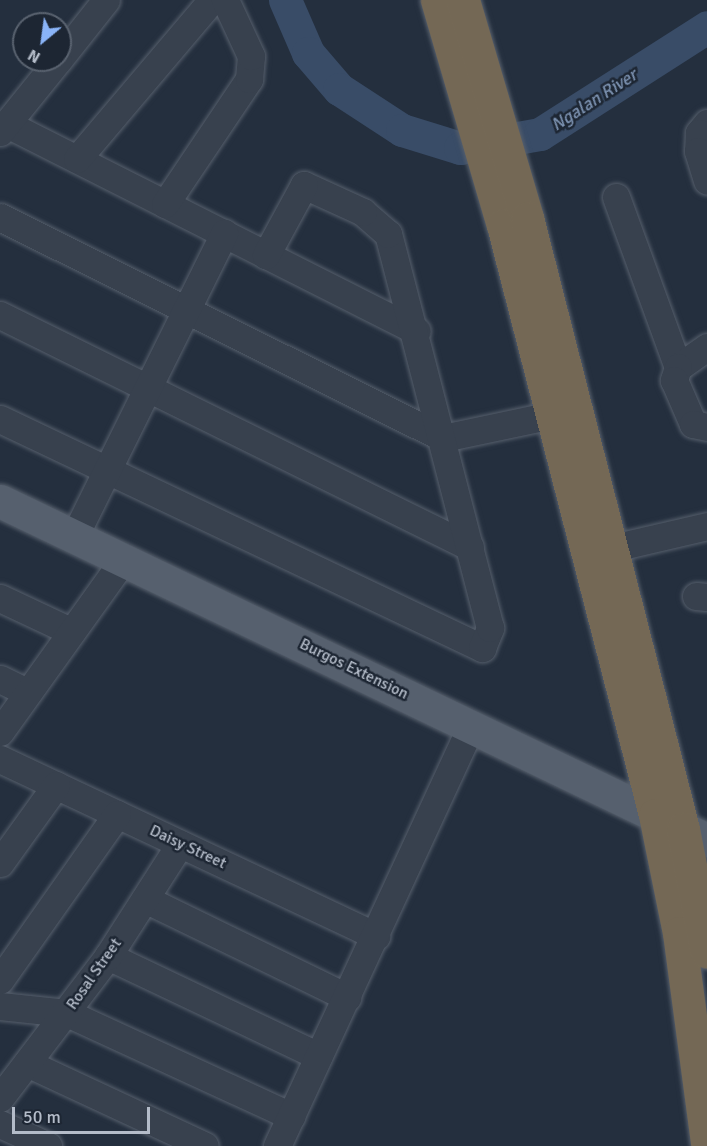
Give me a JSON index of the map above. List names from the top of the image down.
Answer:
{
  "streets": {
    "main road": ["Burgos Extension"],
    "street": ["Daisy Street", "Rosal Street"]
  },
  "crossings": [
    ["Daisy Street", "Rosal Street"]
  ],
  "water": ["Ngalan River"],
  "scale_bar": "50 m",
  "north": "bottom left"
}
